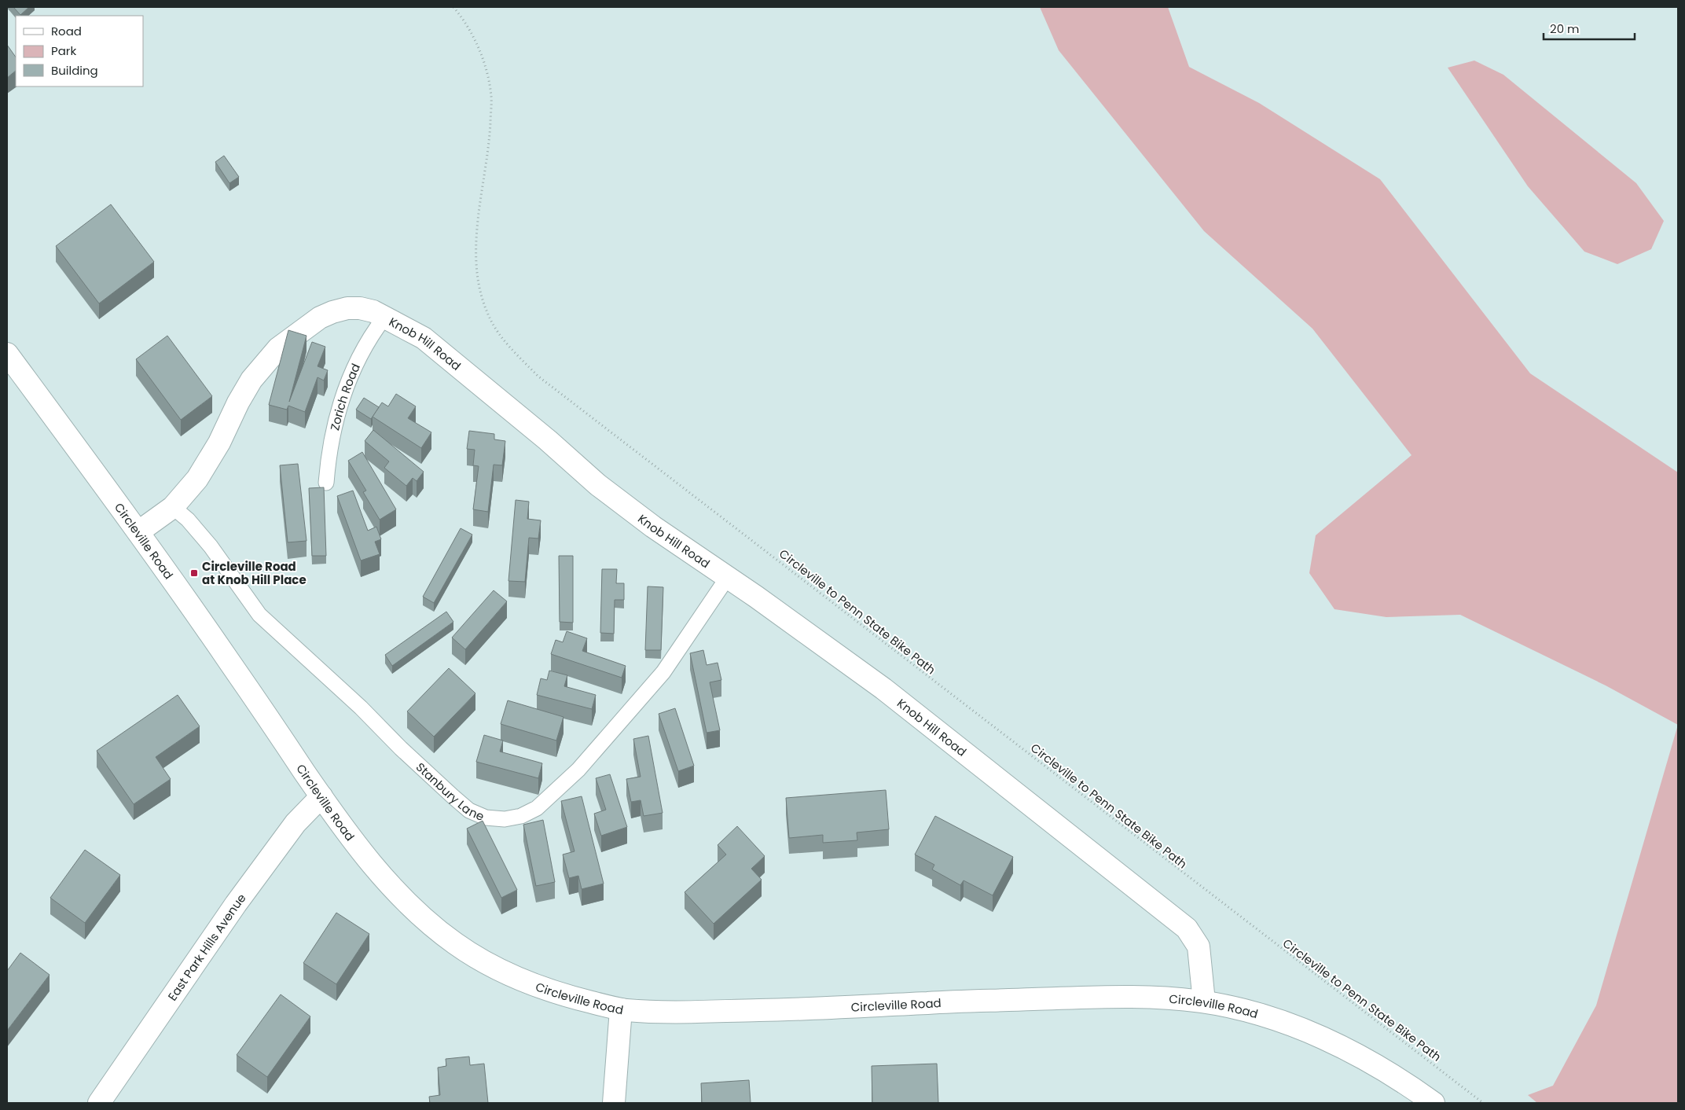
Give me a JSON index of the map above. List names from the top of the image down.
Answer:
{
  "streets": {
    "street": ["Knob Hill Road", "Circleville Road", "East Park Hills Avenue"],
    "lane": ["Zorich Road", "Stanbury Lane"],
    "path": ["Circleville to Penn State Bike Path"]
  },
  "crossings": [
    ["Knob Hill Road", "Zorich Road"],
    ["Knob Hill Road", "Circleville Road"],
    ["Knob Hill Road", "Stanbury Lane"],
    ["Circleville Road", "East Park Hills Avenue"]
  ],
  "places": {
    "transit": ["Circleville Road at Knob Hill Place"]
  },
  "legend": ["Road", "Park", "Building"],
  "scale_bar": "20 m"
}
